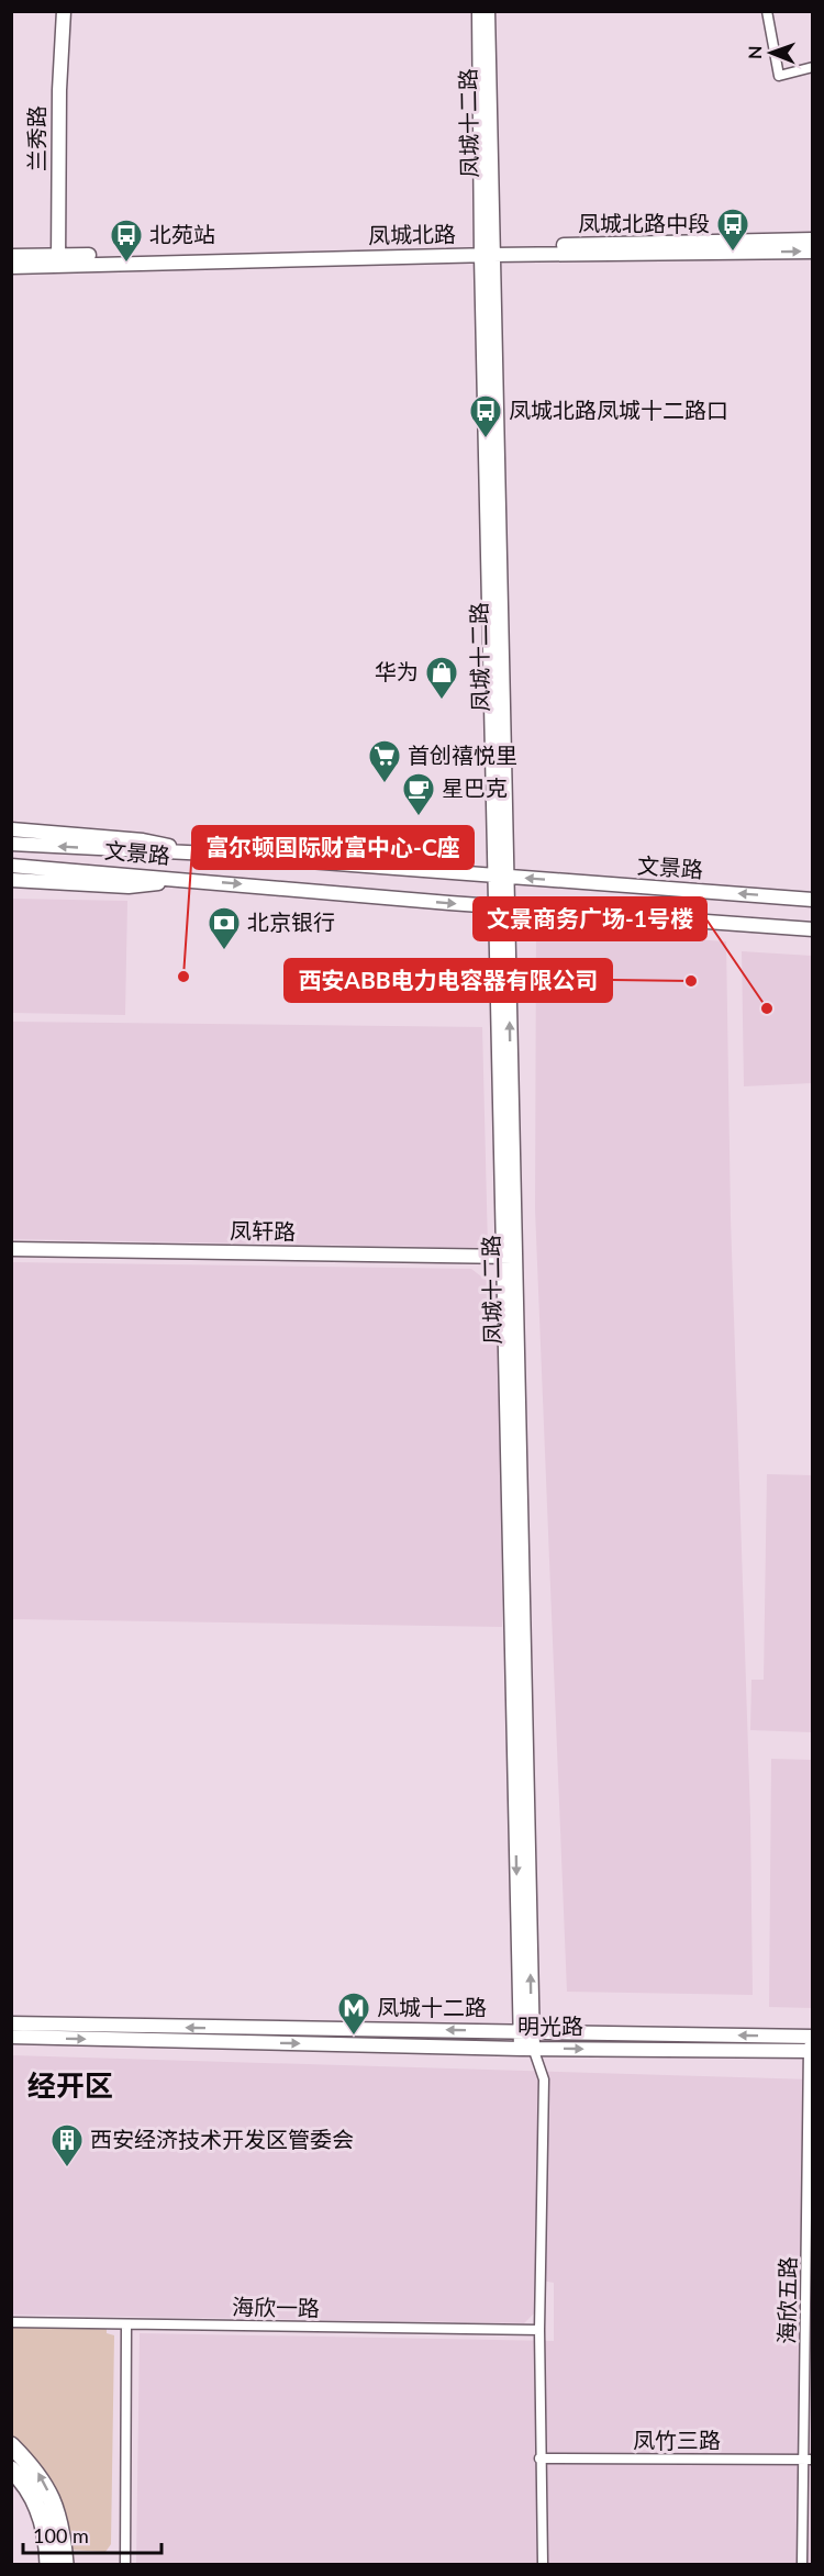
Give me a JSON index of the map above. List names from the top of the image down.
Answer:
{
  "streets": {
    "main road": [
      "凤城十二路",
      "兰秀路",
      "凤城北路",
      "文景路",
      "凤轩路",
      "明光路"
    ],
    "street": ["海欣五路", "海欣一路", "凤竹三路"]
  },
  "crossings": [
    ["凤城十二路", "凤城北路"],
    ["凤城十二路", "文景路"],
    ["凤城十二路", "凤轩路"],
    ["凤城十二路", "明光路"],
    ["凤城十二路", "海欣一路"],
    ["凤城十二路", "凤竹三路"],
    ["兰秀路", "凤城北路"],
    ["明光路", "海欣五路"],
    ["海欣五路", "凤竹三路"]
  ],
  "districts": ["经开区"],
  "places": {
    "bus stop": ["凤城北路中段", "北苑站", "凤城北路凤城十二路口"],
    "shop": ["华为"],
    "supermarket": ["首创禧悦里"],
    "cafe": ["星巴克"],
    "bank": ["北京银行"],
    "other": ["富尔顿国际财富中心-C座", "西安ABB电力电容器有限公司", "文景商务广场-1号楼"],
    "metro station": ["凤城十二路"],
    "building": ["西安经济技术开发区管委会"]
  },
  "scale_bar": "100 m",
  "north": "left"
}
